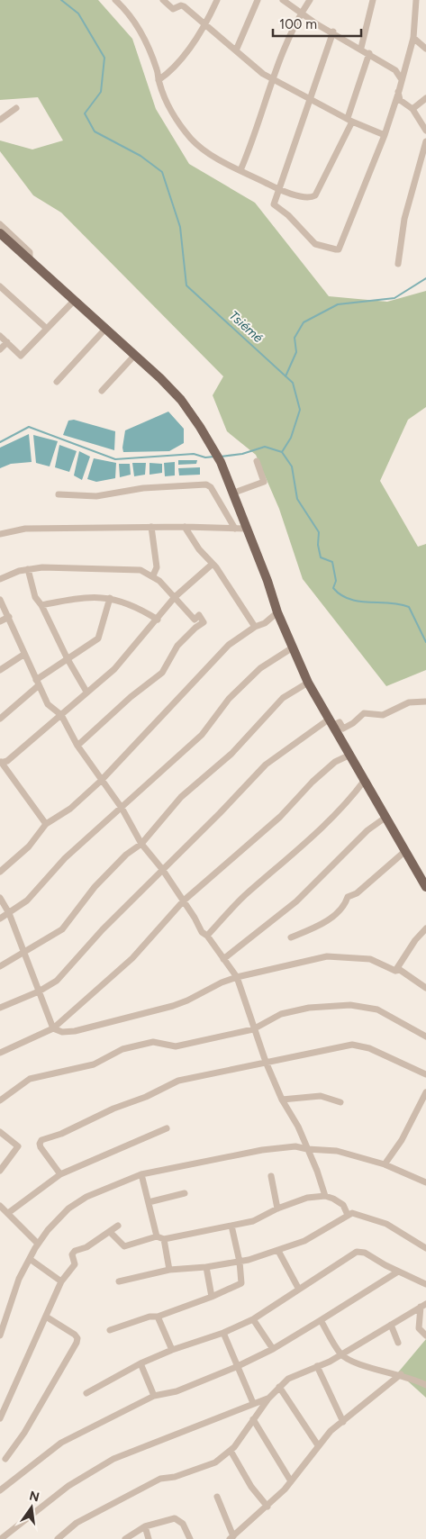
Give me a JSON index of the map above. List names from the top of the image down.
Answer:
{
  "water": ["Tsiémé"],
  "scale_bar": "100 m",
  "north": "top"
}
